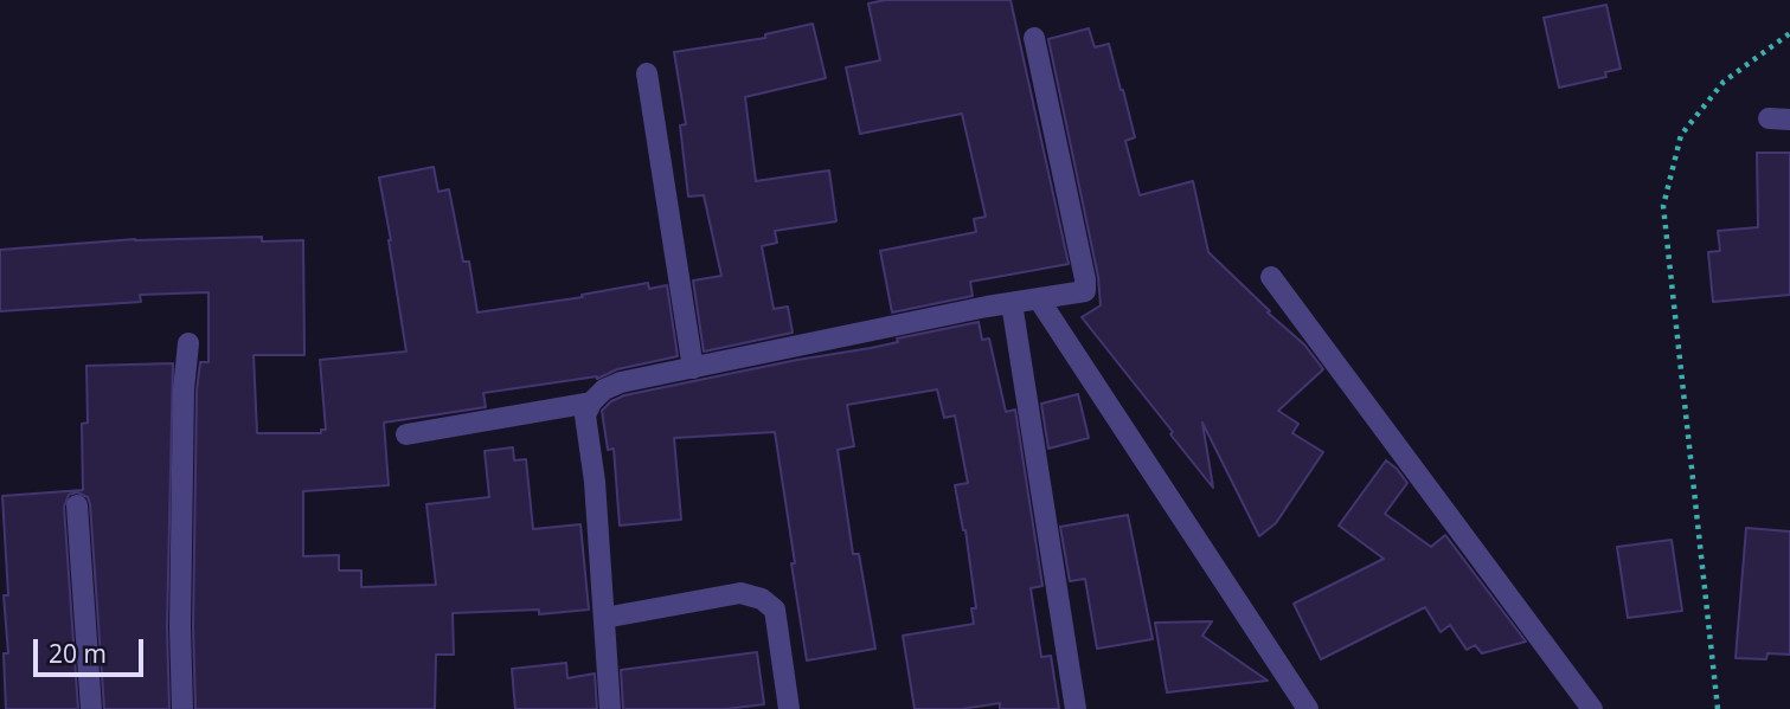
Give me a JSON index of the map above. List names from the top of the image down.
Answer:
{
  "scale_bar": "20 m"
}
